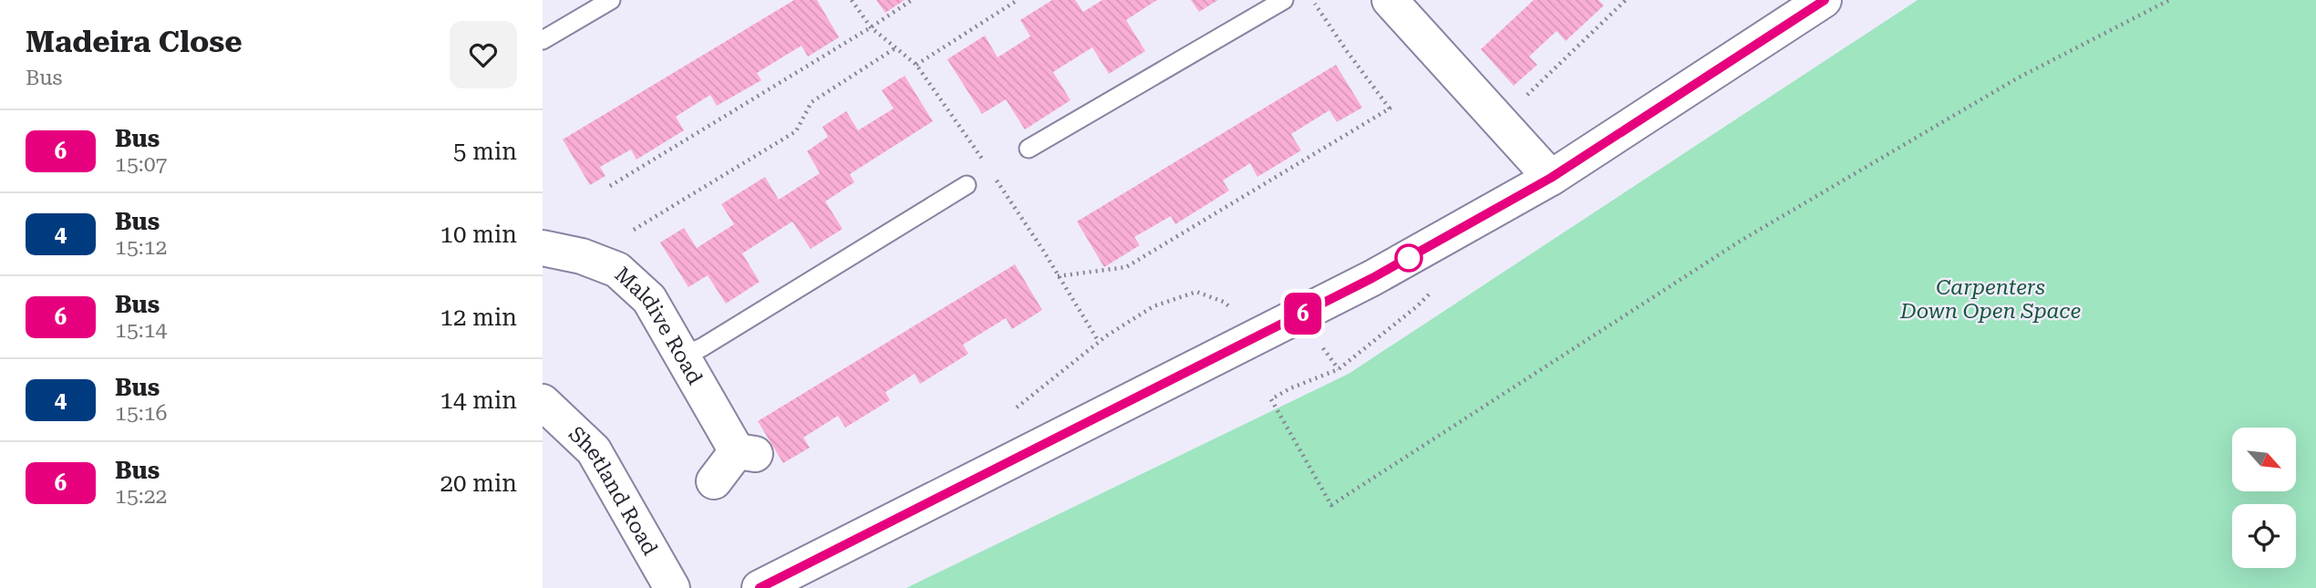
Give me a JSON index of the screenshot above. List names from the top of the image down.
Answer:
{
  "streets": {
    "street": ["Maldive Road", "Shetland Road"]
  },
  "parks": ["Carpenters Down Open Space"],
  "lines": ["bus line 6"],
  "north": "bottom right",
  "page": {
    "heading": ["Madeira Close", "Bus"],
    "on_map": "6",
    "list": [
      {
        "mark": "6",
        "name": "Bus",
        "note": "15:07",
        "value": "5 min"
      },
      {
        "mark": "4",
        "name": "Bus",
        "note": "15:12",
        "value": "10 min"
      },
      {
        "mark": "6",
        "name": "Bus",
        "note": "15:14",
        "value": "12 min"
      },
      {
        "mark": "4",
        "name": "Bus",
        "note": "15:16",
        "value": "14 min"
      },
      {
        "mark": "6",
        "name": "Bus",
        "note": "15:22",
        "value": "20 min"
      }
    ]
  }
}
